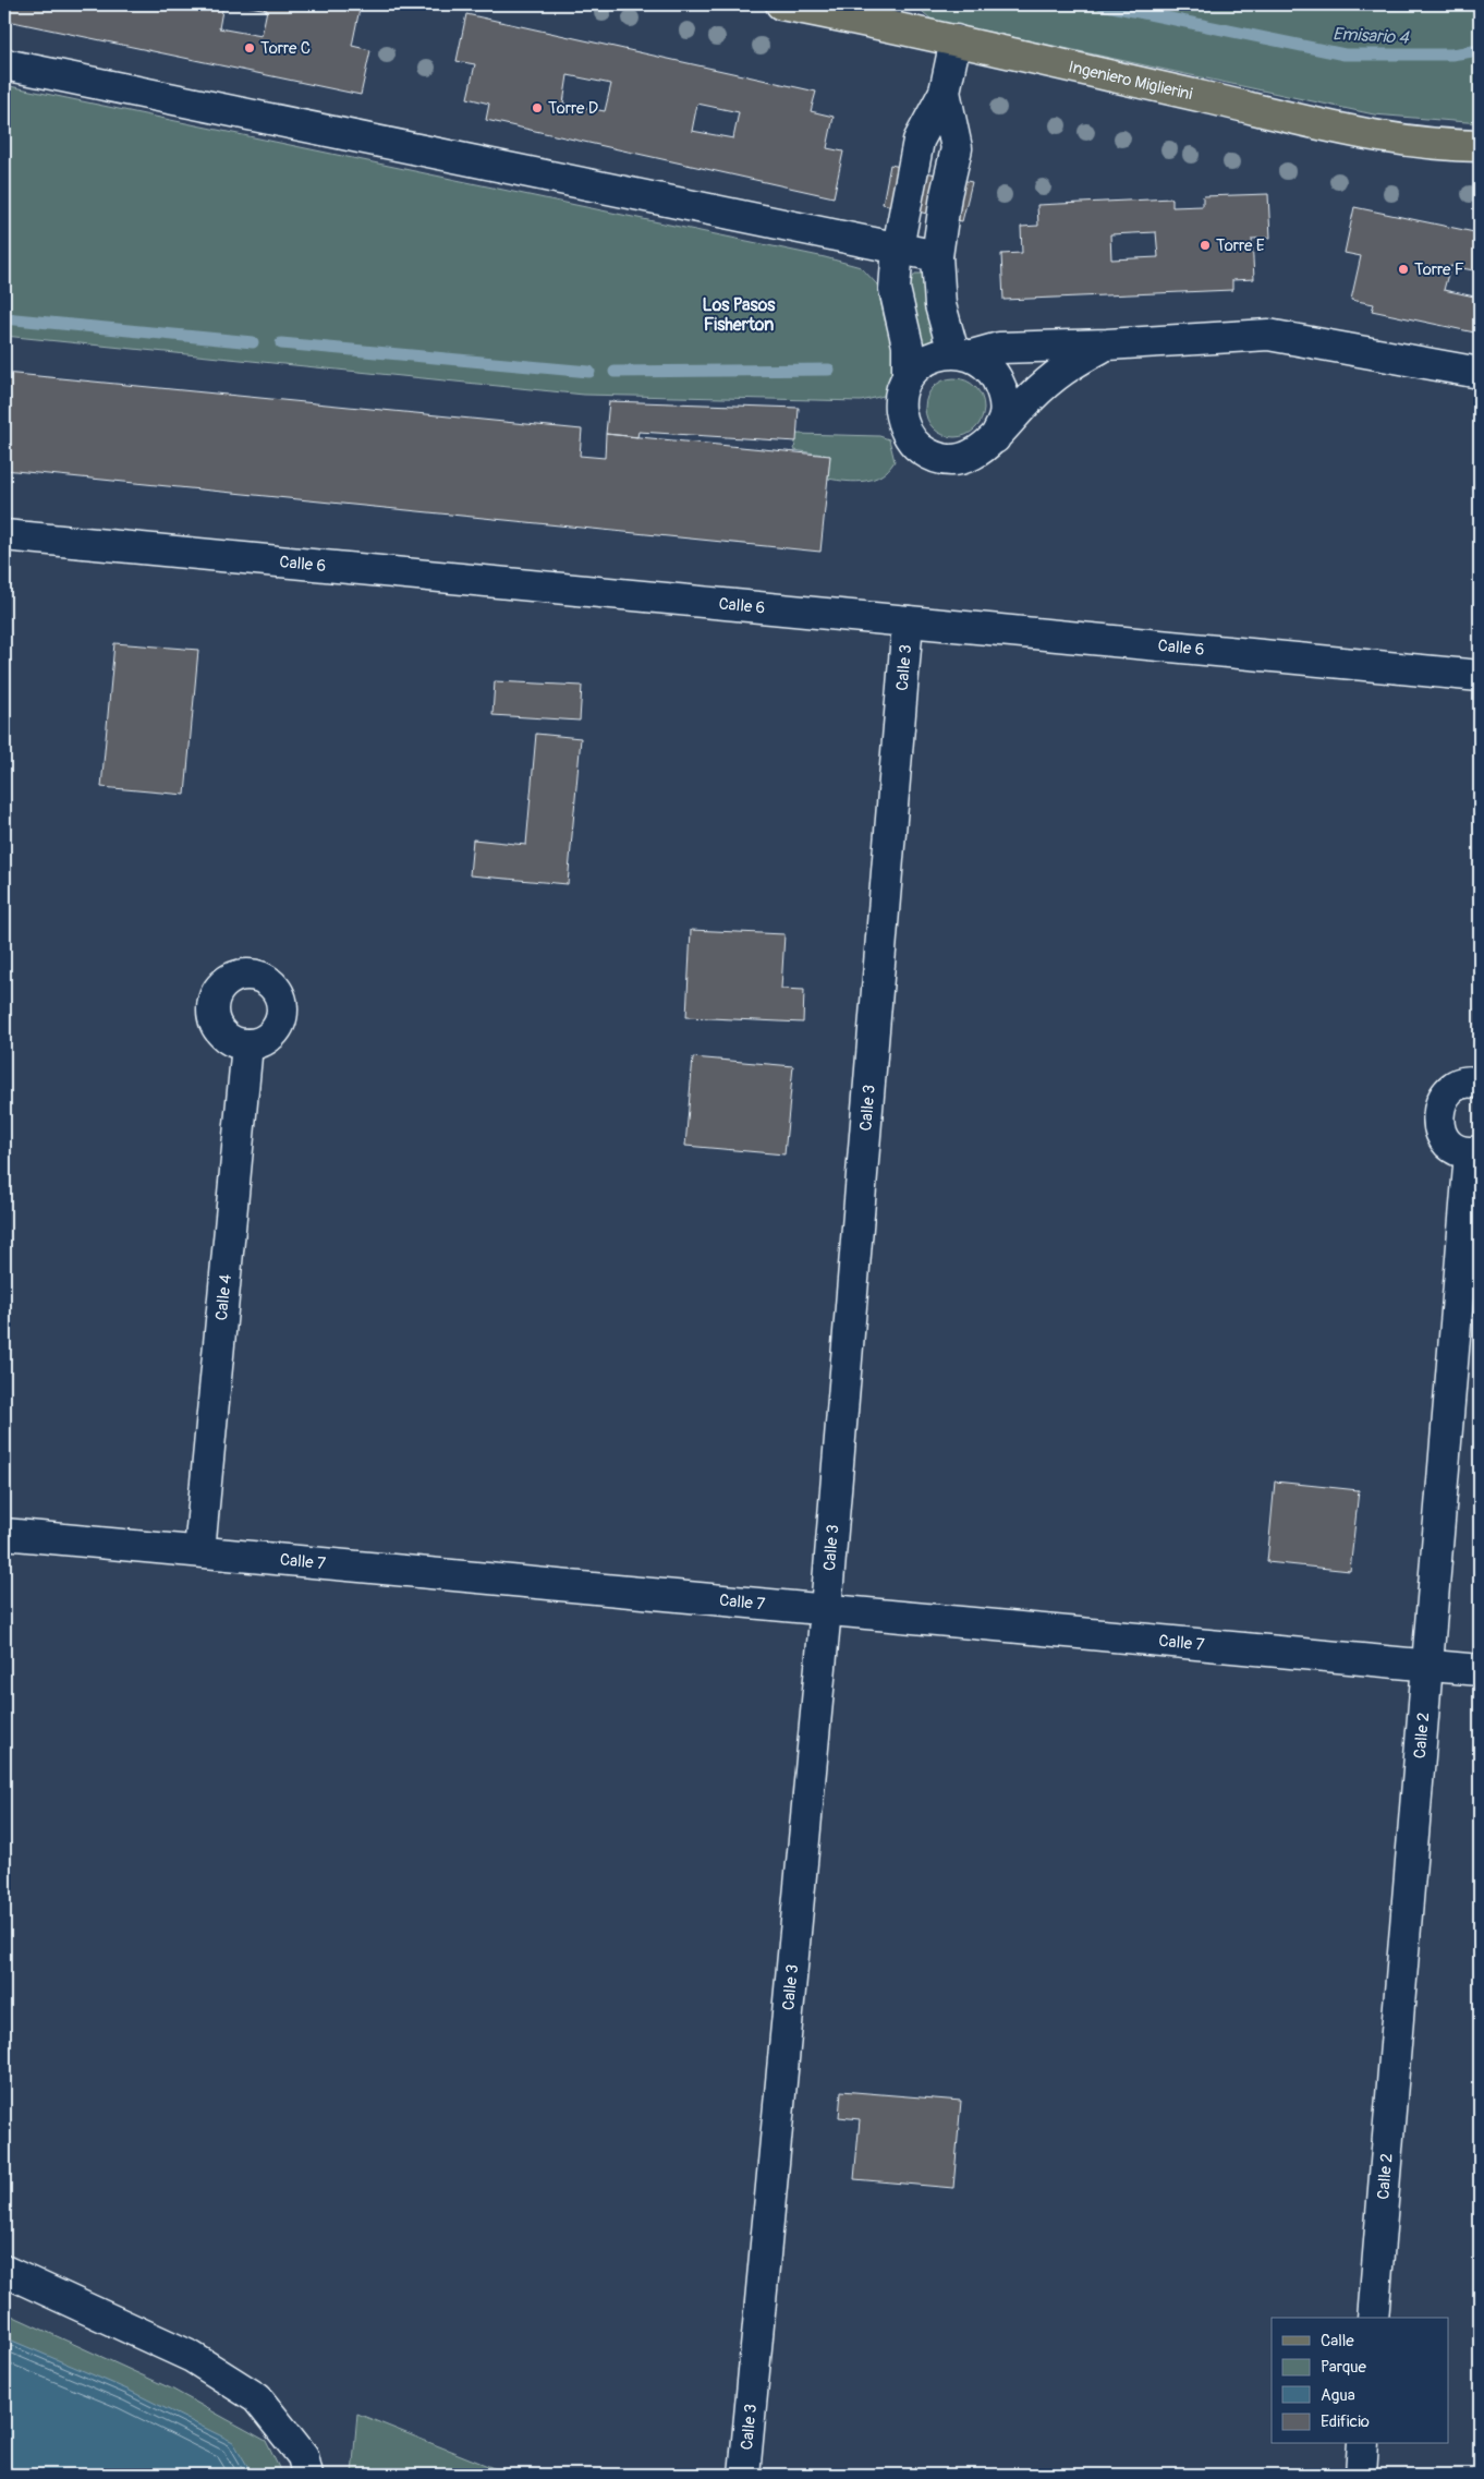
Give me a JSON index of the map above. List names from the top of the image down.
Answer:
{
  "streets": {
    "main road": ["Ingeniero Miglierini"],
    "street": [
      "Calle 6",
      "Calle 3",
      "Calle 4",
      "Calle 7",
      "Calle 2"
    ]
  },
  "crossings": [
    ["Calle 6", "Calle 3"],
    ["Calle 3", "Calle 7"],
    ["Calle 4", "Calle 7"],
    ["Calle 7", "Calle 2"]
  ],
  "districts": ["Los Pasos Fisherton"],
  "water": ["Emisario 4"],
  "places": [
    "Torre C",
    "Torre D",
    "Torre E",
    "Torre F"
  ],
  "legend": [
    "Calle",
    "Parque",
    "Agua",
    "Edificio"
  ]
}
